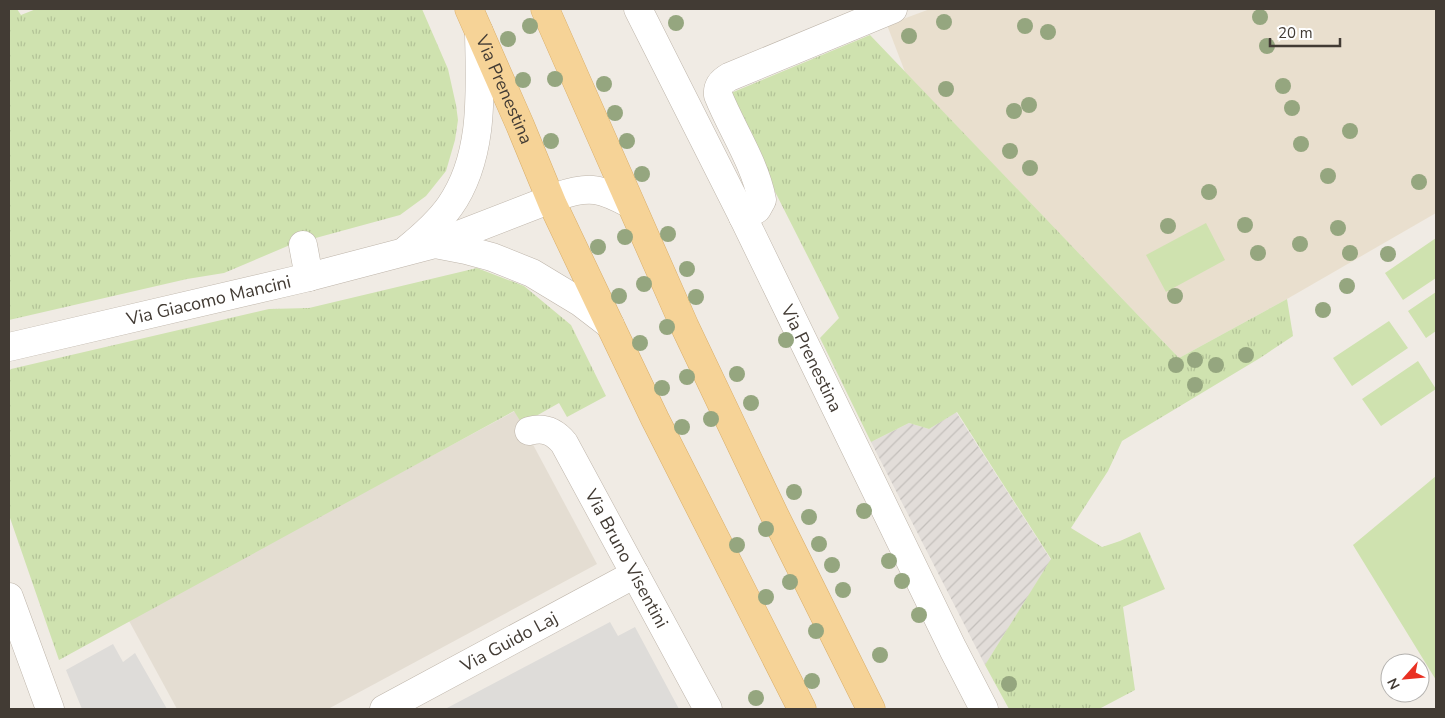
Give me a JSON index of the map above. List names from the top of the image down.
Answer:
{
  "streets": {
    "main road": ["Via Prenestina"],
    "street": ["Via Giacomo Mancini", "Via Bruno Visentini", "Via Guido Laj"]
  },
  "crossings": [
    ["Via Prenestina", "Via Giacomo Mancini"],
    ["Via Bruno Visentini", "Via Guido Laj"]
  ],
  "scale_bar": "20 m",
  "north": "bottom left"
}
